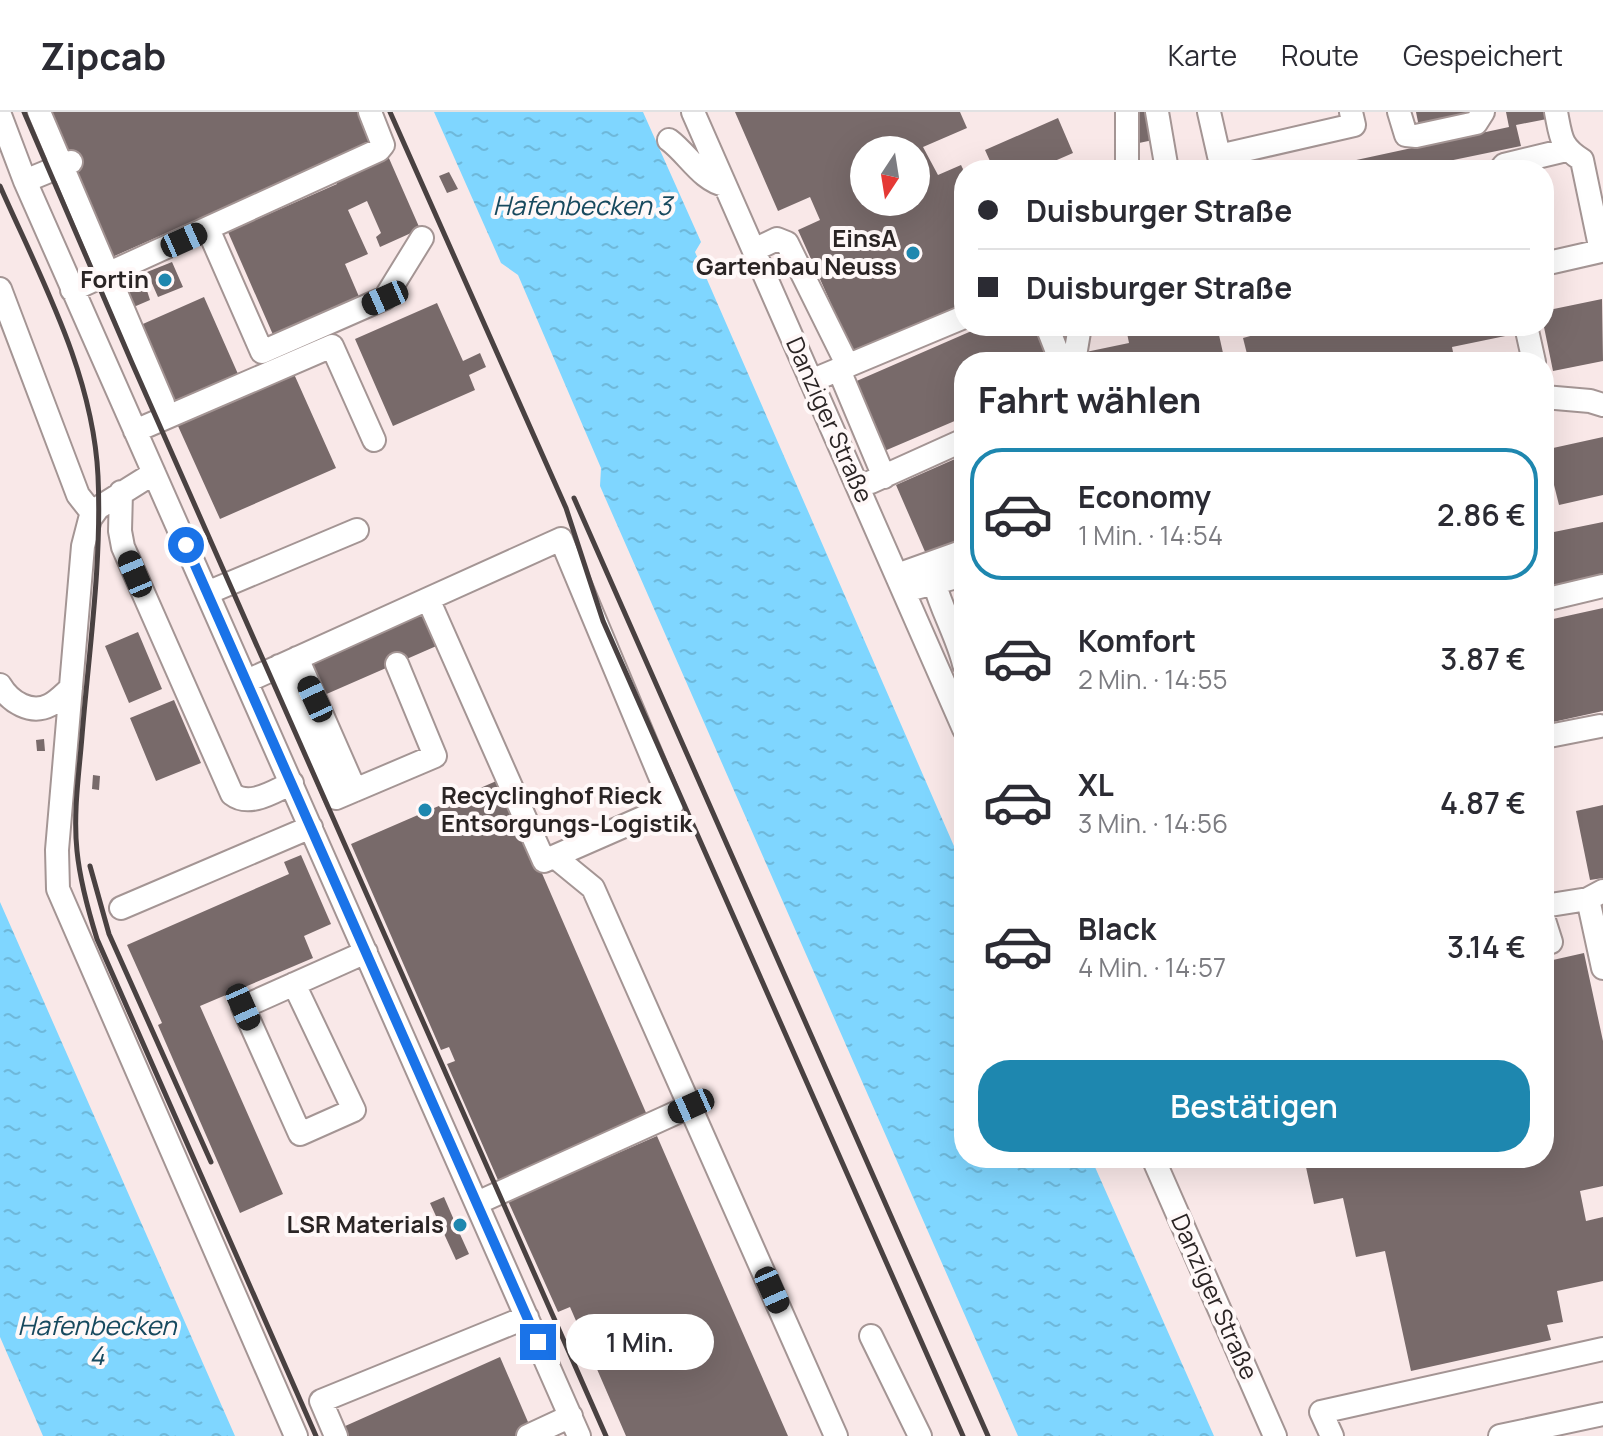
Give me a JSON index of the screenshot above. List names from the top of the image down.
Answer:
{
  "streets": {
    "street": ["Danziger Straße"]
  },
  "water": ["Hafenbecken 3", "Hafenbecken 4"],
  "places": [
    "EinsA Gartenbau Neuss",
    "Fortin",
    "Recyclinghof Rieck Entsorgungs-Logistik",
    "LSR Materials"
  ],
  "north": "bottom",
  "page": {
    "header": "Zipcab",
    "nav": ["Karte", "Route", "Gespeichert"],
    "banner": ["Duisburger Straße", "Duisburger Straße"],
    "heading": "Fahrt wählen",
    "list": [
      {
        "name": "Economy",
        "note": "1 Min. · 14:54",
        "value": "2.86 €"
      },
      {
        "name": "Komfort",
        "note": "2 Min. · 14:55",
        "value": "3.87 €"
      },
      {
        "name": "XL",
        "note": "3 Min. · 14:56",
        "value": "4.87 €"
      },
      {
        "name": "Black",
        "note": "4 Min. · 14:57",
        "value": "3.14 €"
      }
    ],
    "buttons": "Bestätigen",
    "bubble": "1 Min."
  }
}
